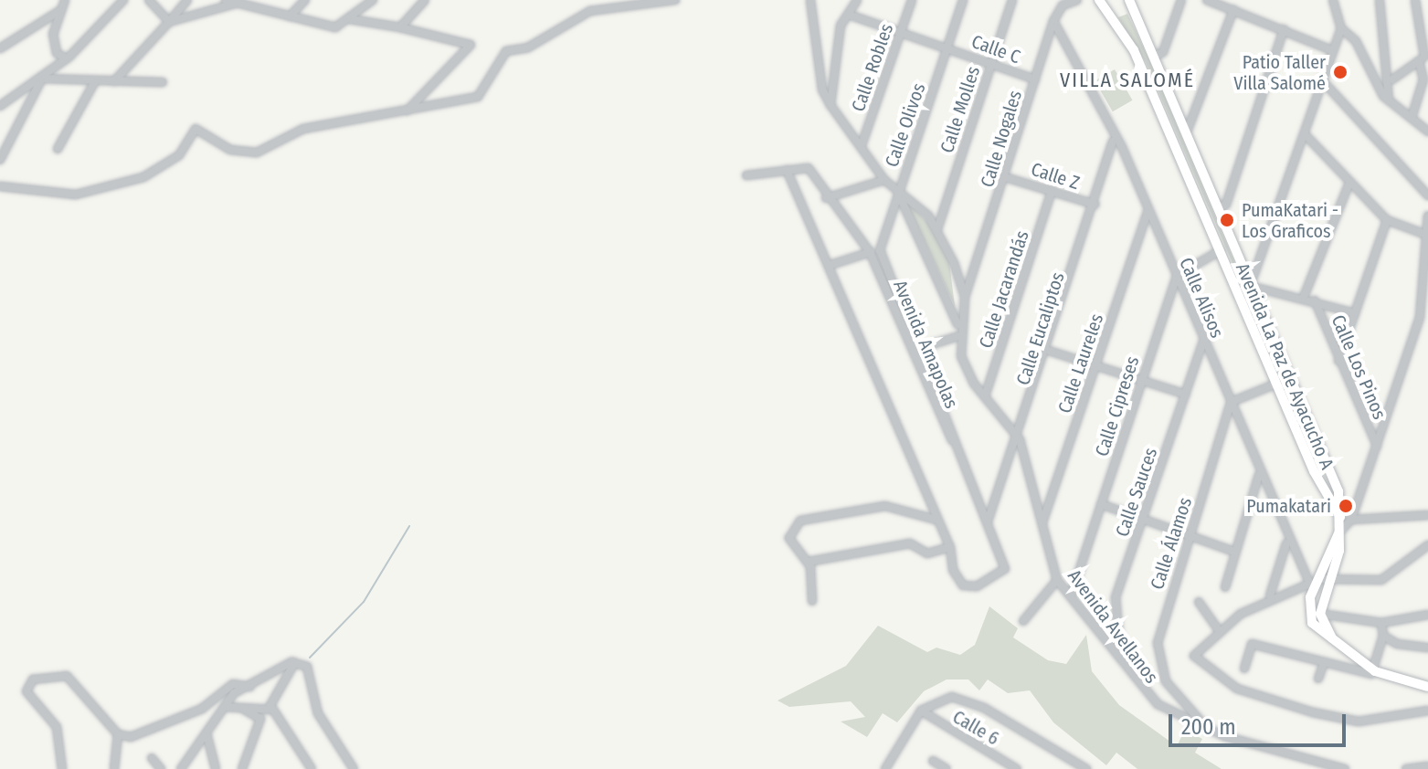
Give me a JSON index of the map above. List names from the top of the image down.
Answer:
{
  "streets": {
    "main road": ["Avenida La Paz de Ayacucho A"],
    "street": [
      "Calle C",
      "Calle Robles",
      "Calle Molles",
      "Calle Olivos",
      "Calle Nogales",
      "Calle Z",
      "Calle Jacarandás",
      "Calle Alisos",
      "Calle Eucaliptos",
      "Avenida Amapolas",
      "Calle Laureles",
      "Calle Los Pinos",
      "Calle Cipreses",
      "Calle Sauces",
      "Calle Álamos",
      "Avenida Avellanos",
      "Calle 6"
    ]
  },
  "crossings": [
    ["Calle C", "Calle Robles"],
    ["Calle C", "Calle Molles"],
    ["Calle C", "Calle Olivos"],
    ["Calle C", "Calle Nogales"],
    ["Calle Olivos", "Avenida Amapolas"],
    ["Calle Nogales", "Calle Z"],
    ["Calle Nogales", "Calle Alisos"],
    ["Calle Nogales", "Avenida Avellanos"],
    ["Calle Z", "Calle Jacarandás"],
    ["Calle Z", "Calle Eucaliptos"],
    ["Calle Jacarandás", "Avenida Avellanos"],
    ["Calle Alisos", "Calle Eucaliptos"],
    ["Calle Alisos", "Calle Laureles"],
    ["Calle Alisos", "Calle Cipreses"],
    ["Calle Alisos", "Calle Sauces"],
    ["Calle Alisos", "Calle Álamos"],
    ["Calle Eucaliptos", "Avenida Amapolas"],
    ["Calle Eucaliptos", "Avenida Avellanos"],
    ["Calle Laureles", "Avenida Avellanos"],
    ["Calle Cipreses", "Avenida Avellanos"],
    ["Calle Sauces", "Avenida Avellanos"],
    ["Calle Álamos", "Avenida Avellanos"]
  ],
  "districts": ["VILLA SALOMÉ"],
  "places": ["Patio Taller Villa Salomé", "PumaKatari - Los Graficos", "Pumakatari"],
  "scale_bar": "200 m"
}
